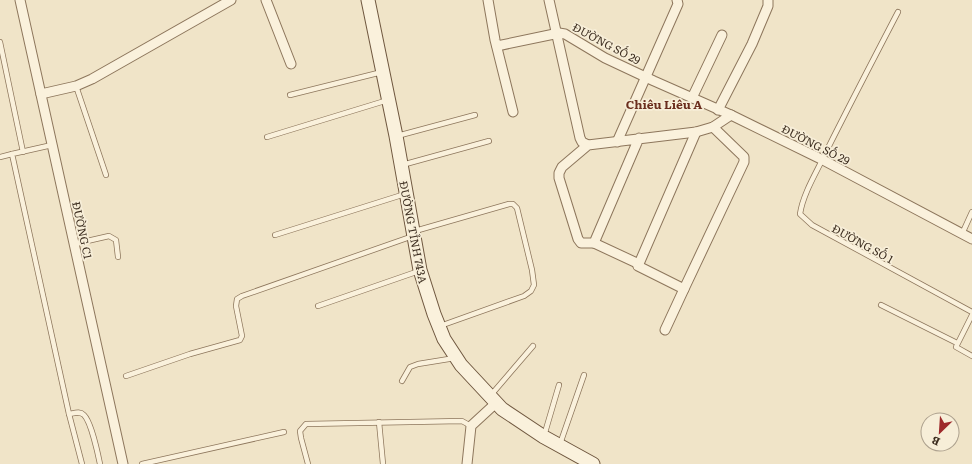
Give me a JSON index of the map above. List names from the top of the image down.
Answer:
{
  "streets": {
    "main road": ["ĐƯỜNG TỈNH 743A"],
    "street": ["ĐƯỜNG SỐ 29", "ĐƯỜNG C1"],
    "lane": ["ĐƯỜNG SỐ 1"]
  },
  "crossings": [
    ["ĐƯỜNG SỐ 29", "ĐƯỜNG SỐ 1"]
  ],
  "districts": ["Chiêu Liêu A"],
  "north": "bottom left"
}
